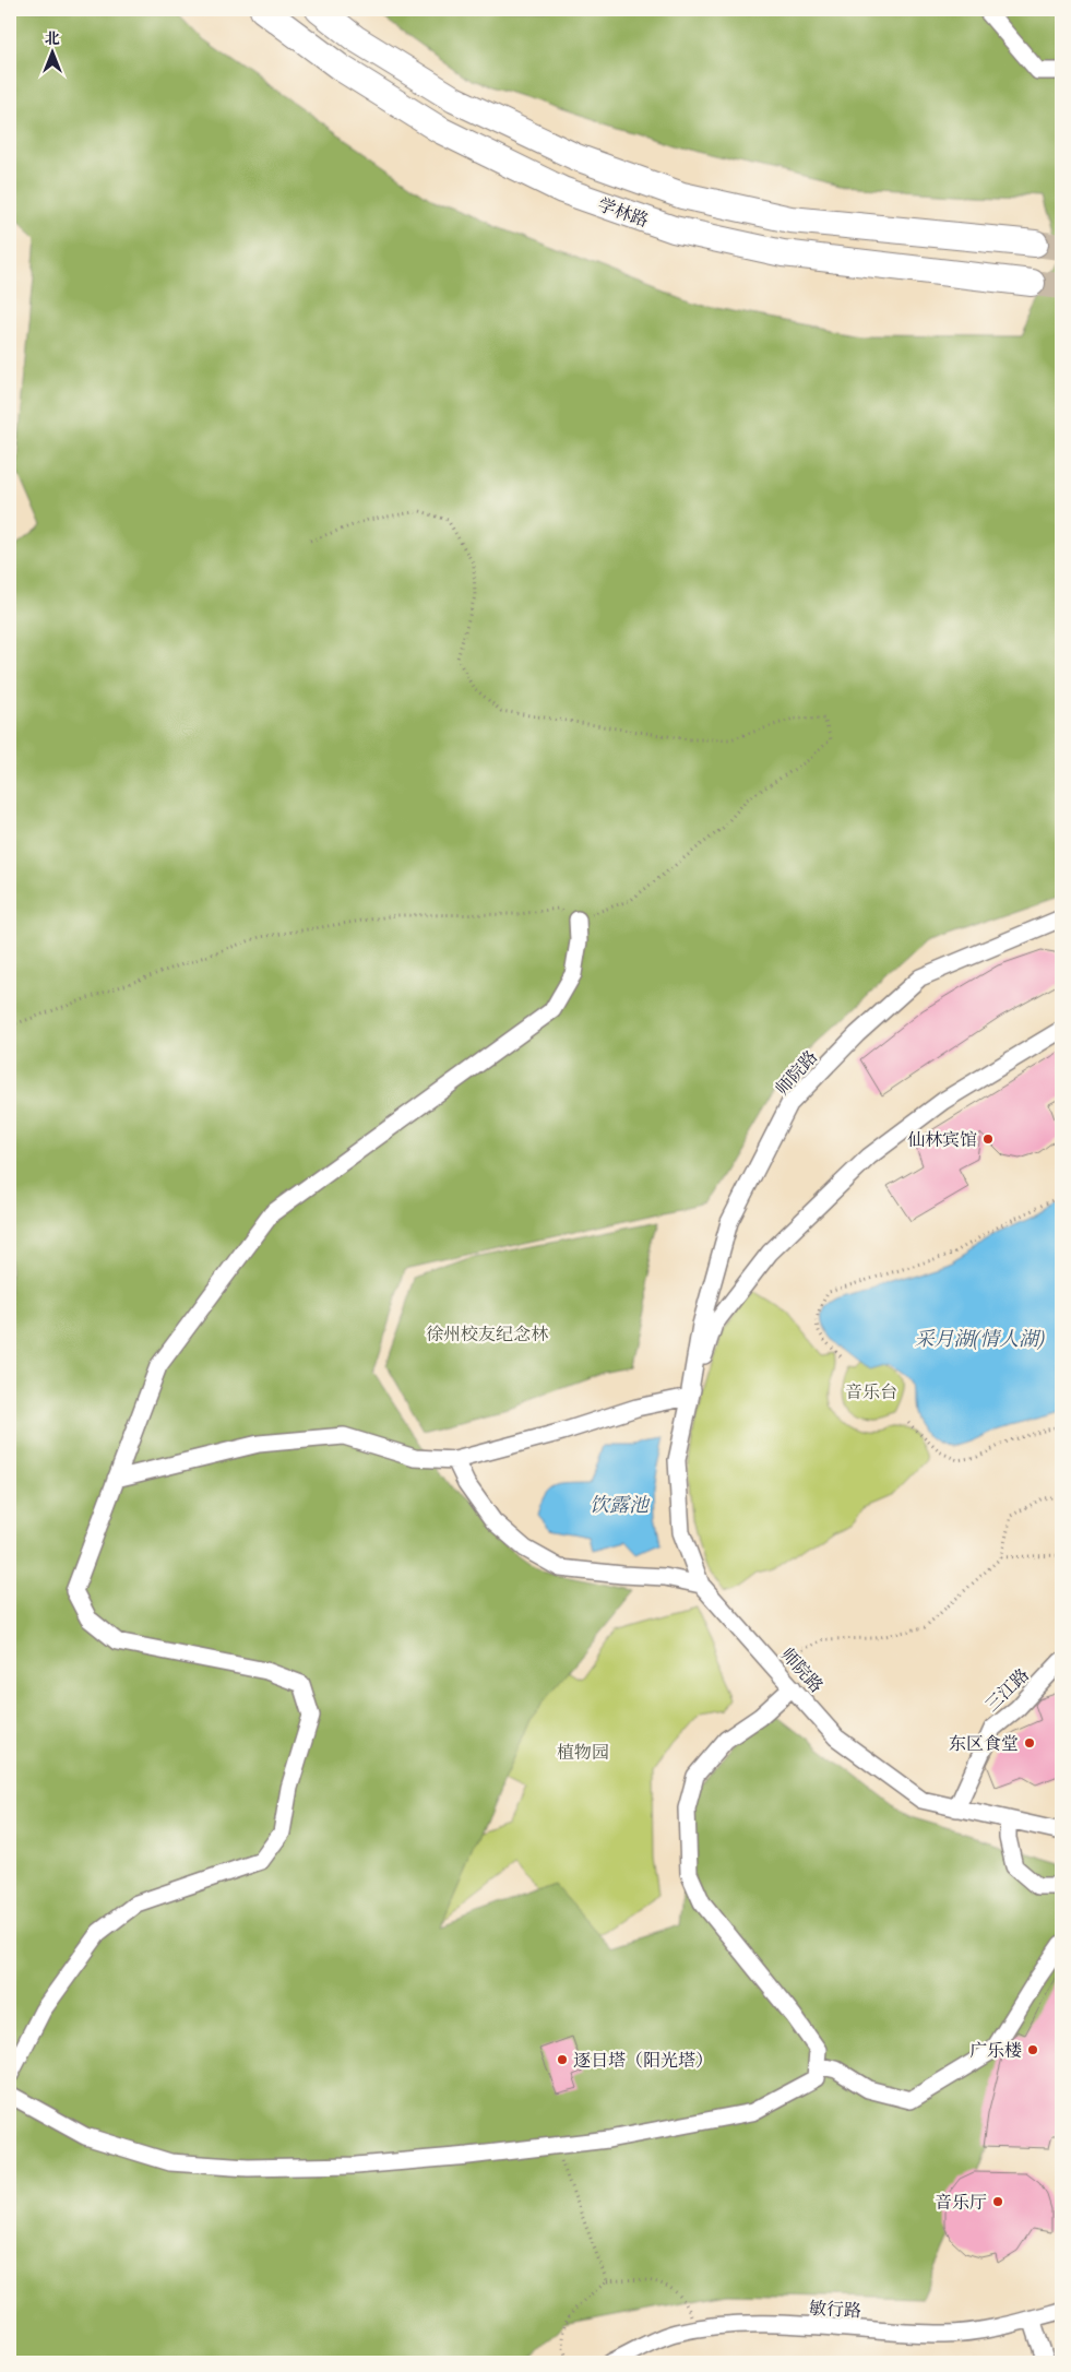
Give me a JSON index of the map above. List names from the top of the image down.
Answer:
{
  "streets": {
    "main road": ["学林路"],
    "street": ["师院路", "三江路", "敏行路"]
  },
  "crossings": [
    ["师院路", "三江路"]
  ],
  "water": ["采月湖(情人湖)", "饮露池"],
  "parks": ["徐州校友纪念林", "音乐台", "植物园"],
  "places": [
    "仙林宾馆",
    "东区食堂",
    "广乐楼",
    "逐日塔（阳光塔）",
    "音乐厅"
  ],
  "north": "top"
}
